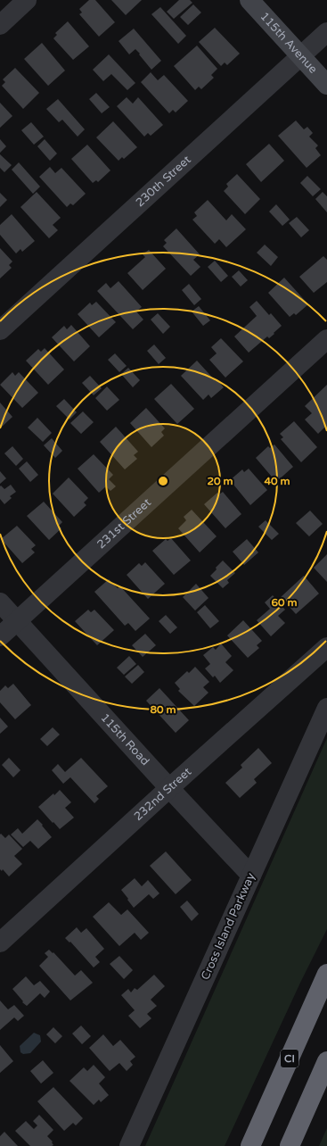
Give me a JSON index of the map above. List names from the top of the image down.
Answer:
{
  "streets": {
    "highway": ["CI"],
    "main road": ["115th Avenue"],
    "street": [
      "230th Street",
      "231st Street",
      "115th Road",
      "232nd Street",
      "Cross Island Parkway"
    ]
  },
  "crossings": [
    ["115th Avenue", "230th Street"],
    ["231st Street", "115th Road"],
    ["115th Road", "232nd Street"],
    ["115th Road", "Cross Island Parkway"]
  ],
  "rings": [
    "20 m",
    "40 m",
    "60 m",
    "80 m"
  ]
}
